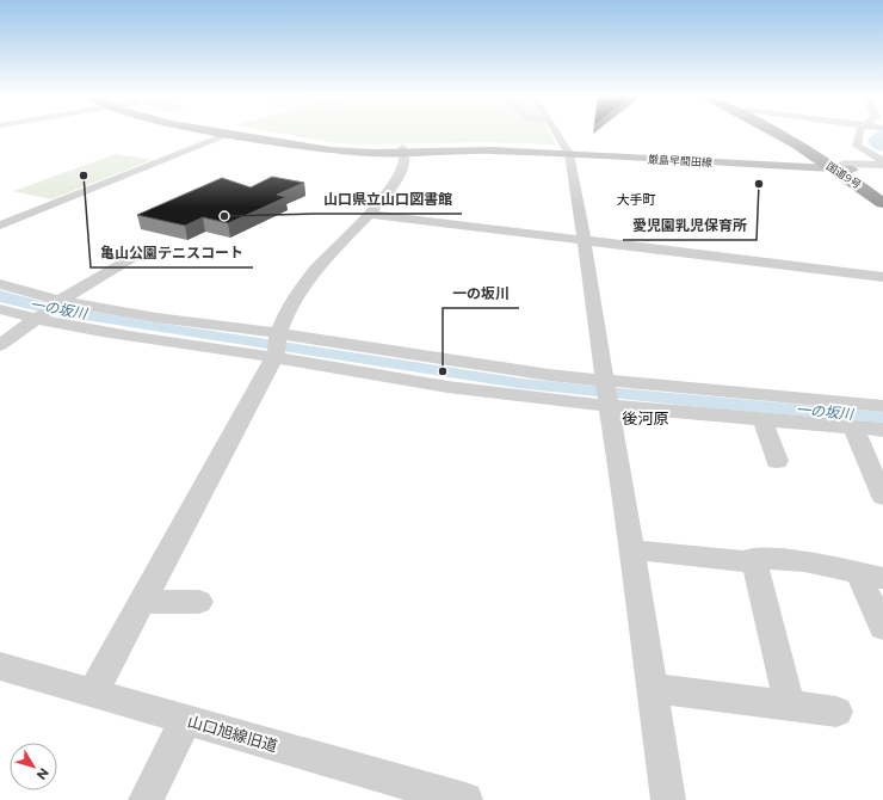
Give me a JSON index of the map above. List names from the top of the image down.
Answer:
{
  "streets": {
    "highway": ["国道9号"],
    "main road": ["厳島早間田線"],
    "street": ["山口旭線旧道"]
  },
  "crossings": [
    ["厳島早間田線", "国道9号"]
  ],
  "districts": ["大手町", "後河原"],
  "water": ["一の坂川"],
  "places": [
    "亀山公園テニスコート",
    "愛児園乳児保育所",
    "山口県立山口図書館",
    "一の坂川"
  ],
  "north": "bottom right"
}
